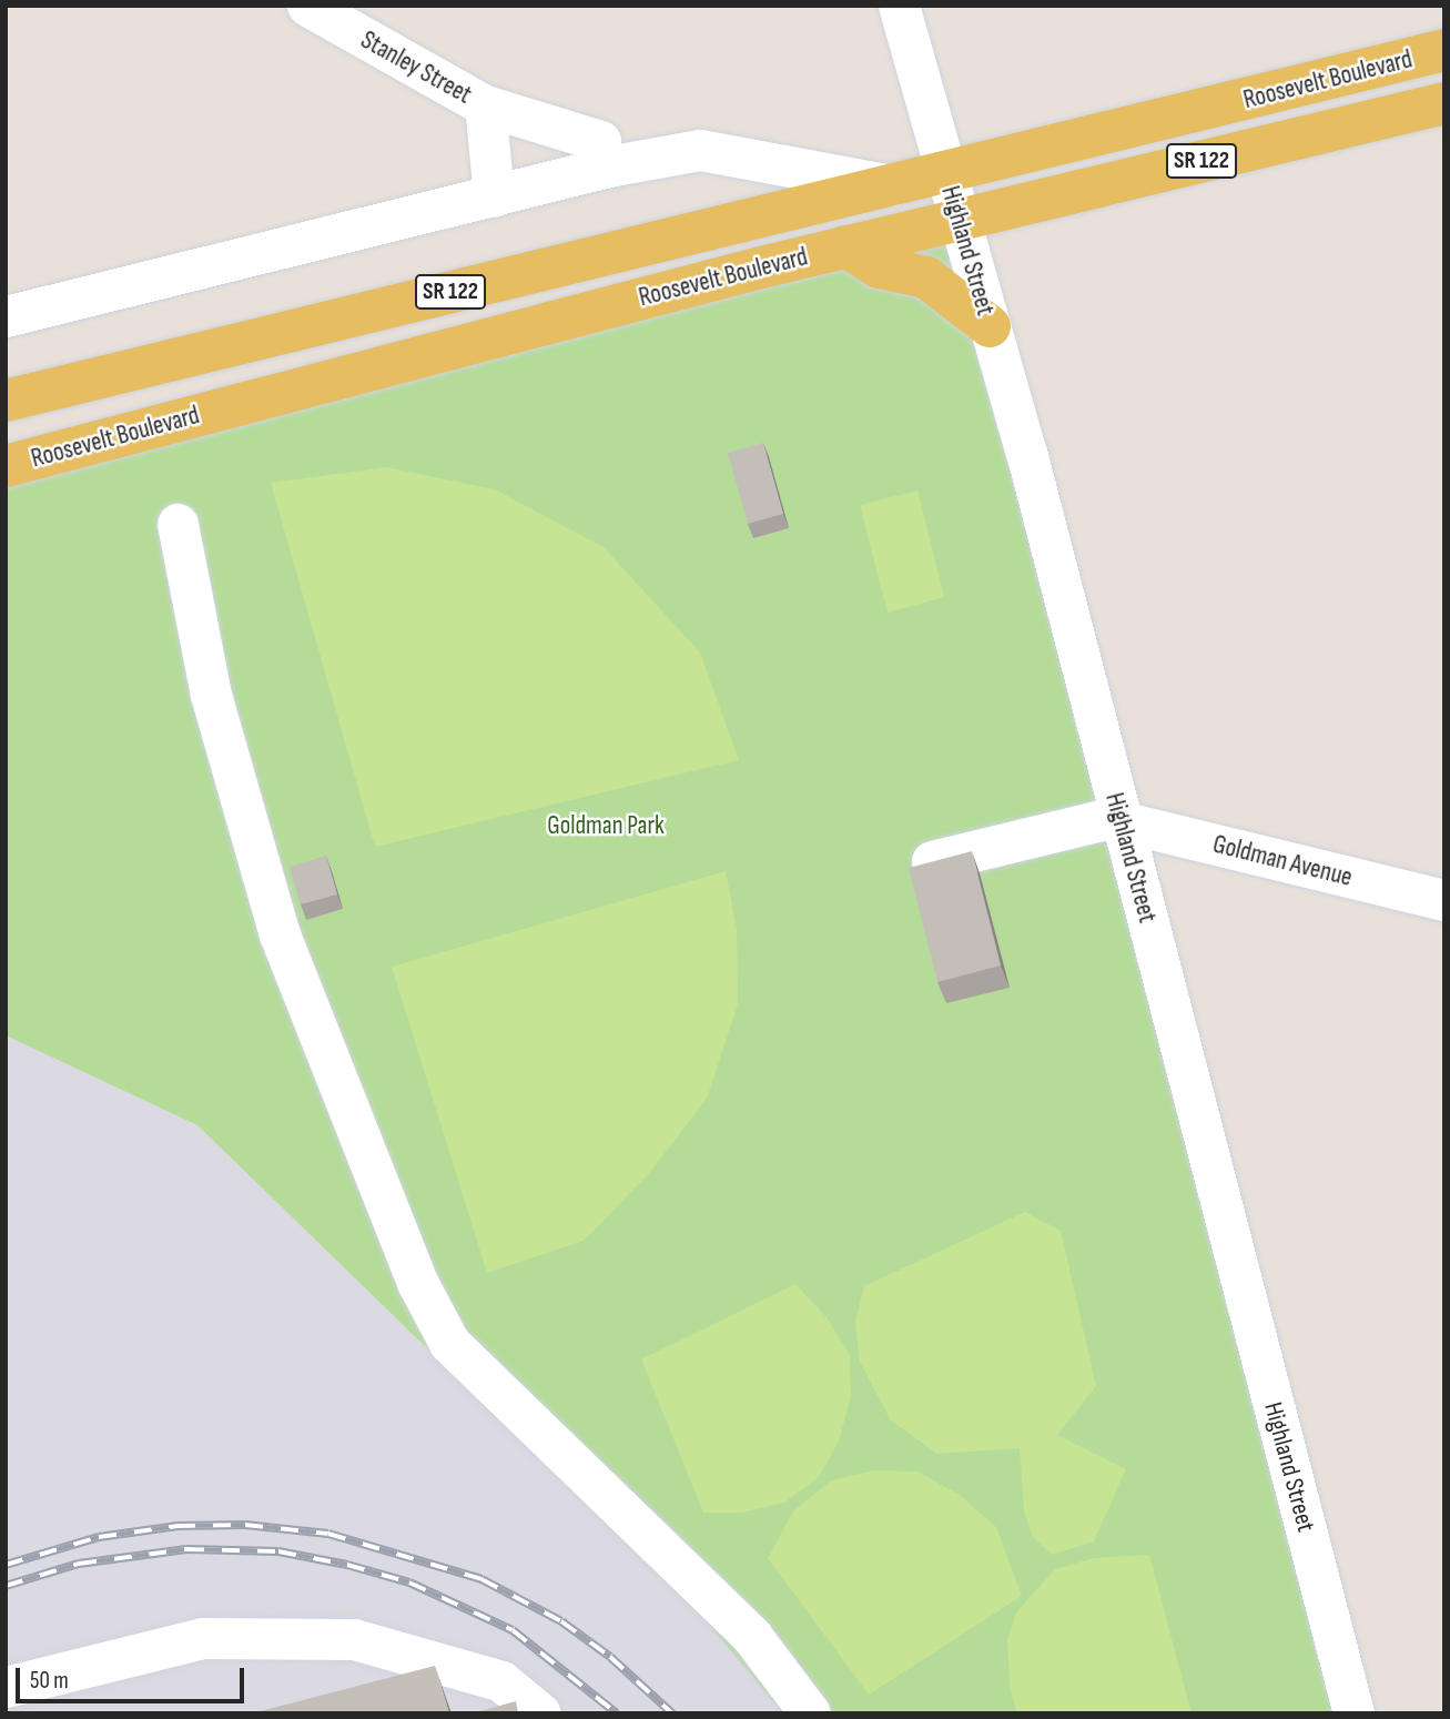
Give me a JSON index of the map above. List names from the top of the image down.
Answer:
{
  "streets": {
    "main road": ["Roosevelt Boulevard", "SR 122"],
    "street": ["Stanley Street", "Highland Street", "Goldman Avenue"]
  },
  "crossings": [
    ["Stanley Street", "Roosevelt Boulevard"],
    ["Roosevelt Boulevard", "Highland Street"],
    ["Highland Street", "Goldman Avenue"]
  ],
  "parks": ["Goldman Park"],
  "scale_bar": "50 m"
}
